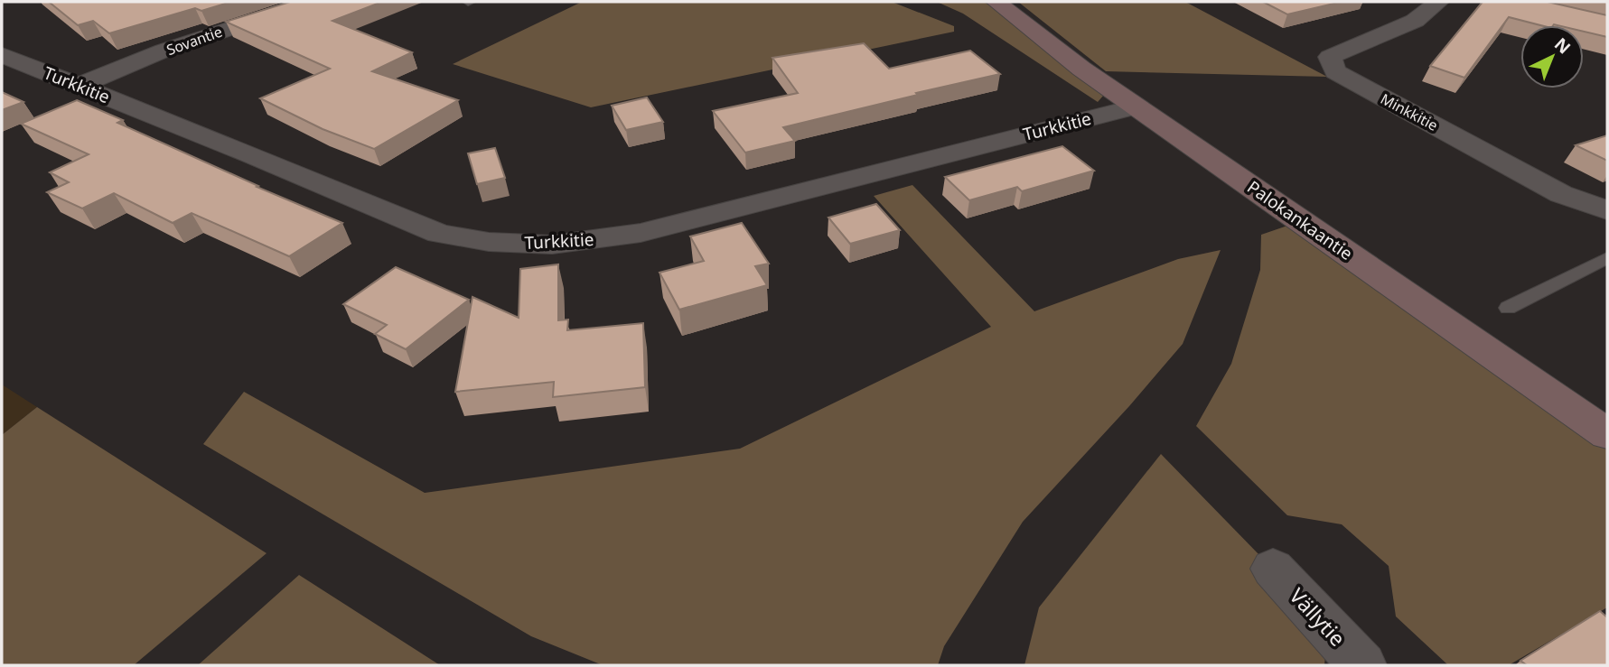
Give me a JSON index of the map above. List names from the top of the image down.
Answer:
{
  "streets": {
    "main road": ["Palokankaantie"],
    "street": [
      "Sovantie",
      "Turkkitie",
      "Minkkitie",
      "Vällytie"
    ]
  },
  "crossings": [
    ["Sovantie", "Turkkitie"],
    ["Turkkitie", "Palokankaantie"]
  ],
  "north": "top right"
}
